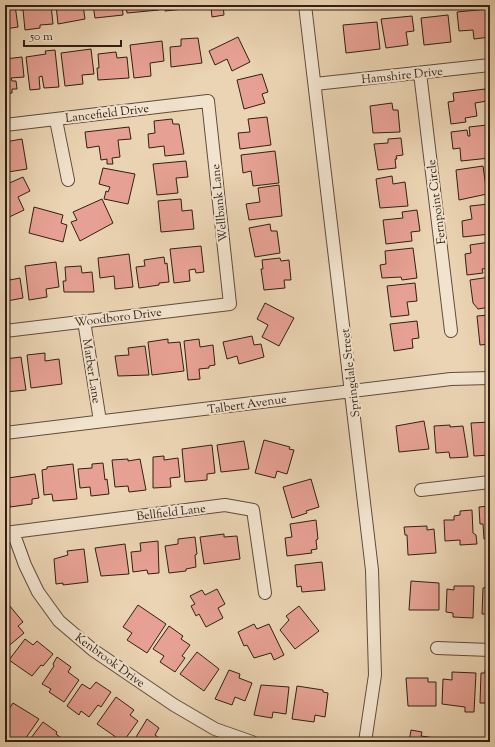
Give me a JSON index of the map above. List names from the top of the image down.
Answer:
{
  "streets": {
    "street": [
      "Hamshire Drive",
      "Lancefield Drive",
      "Fernpoint Circle",
      "Wellbank Lane",
      "Woodboro Drive",
      "Marber Lane",
      "Springdale Street",
      "Talbert Avenue",
      "Bellfield Lane",
      "Kenbrook Drive"
    ]
  },
  "crossings": [
    ["Hamshire Drive", "Fernpoint Circle"],
    ["Hamshire Drive", "Springdale Street"],
    ["Lancefield Drive", "Wellbank Lane"],
    ["Wellbank Lane", "Woodboro Drive"],
    ["Woodboro Drive", "Marber Lane"],
    ["Marber Lane", "Talbert Avenue"],
    ["Springdale Street", "Talbert Avenue"],
    ["Bellfield Lane", "Kenbrook Drive"]
  ],
  "scale_bar": "50 m"
}
